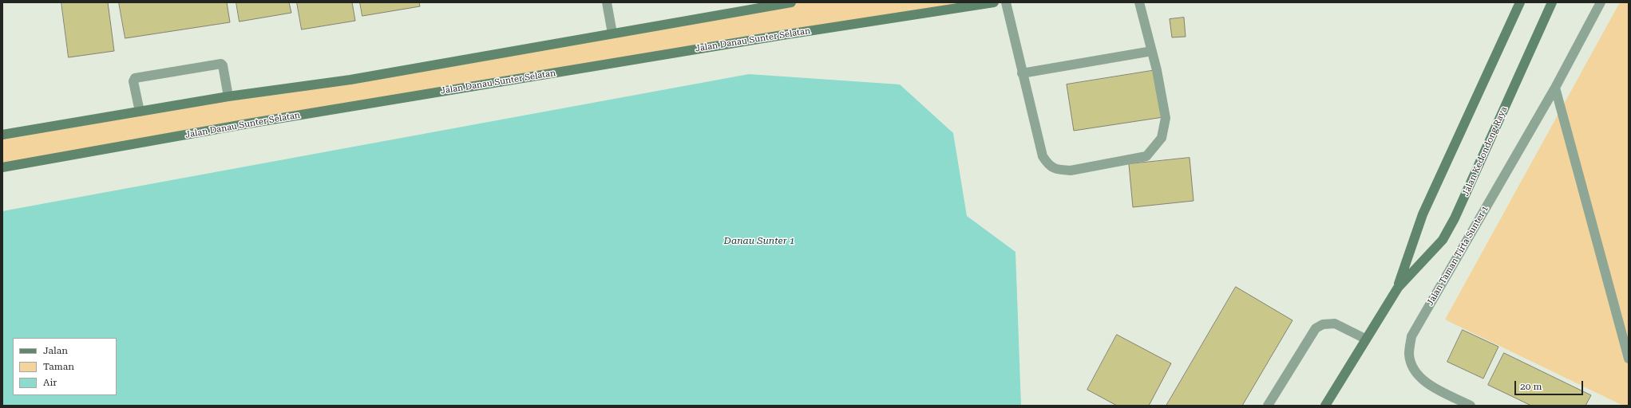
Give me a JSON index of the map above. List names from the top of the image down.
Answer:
{
  "streets": {
    "street": ["Jalan Danau Sunter Selatan", "Jalan Kedondong Raya", "Jalan Taman Tirta Sunter 1"]
  },
  "water": ["Danau Sunter 1"],
  "legend": ["Jalan", "Taman", "Air"],
  "scale_bar": "20 m"
}
